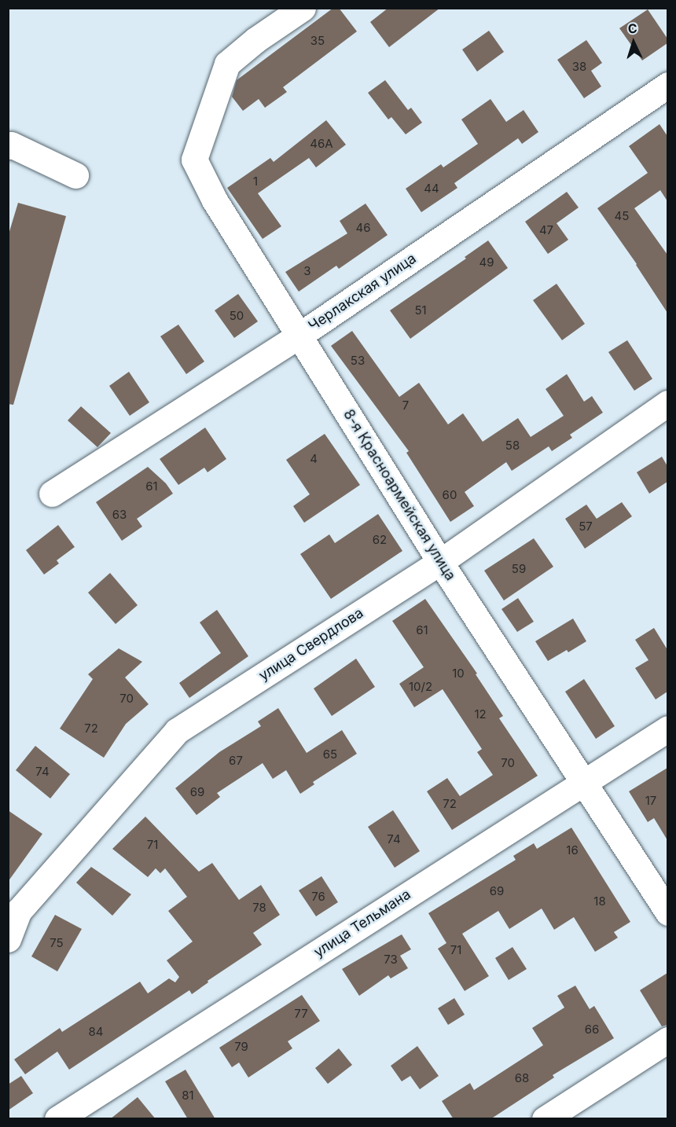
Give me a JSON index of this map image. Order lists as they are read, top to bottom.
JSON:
{
  "streets": {
    "street": [
      "Черлакская улица",
      "8-я Красноармейская улица",
      "улица Свердлова",
      "улица Тельмана"
    ]
  },
  "crossings": [
    ["Черлакская улица", "8-я Красноармейская улица"],
    ["8-я Красноармейская улица", "улица Свердлова"],
    ["8-я Красноармейская улица", "улица Тельмана"]
  ],
  "house_numbers": [
    "35",
    "38",
    "46А",
    "1",
    "44",
    "45",
    "46",
    "47",
    "49",
    "3",
    "51",
    "50",
    "53",
    "7",
    "58",
    "4",
    "61",
    "60",
    "63",
    "57",
    "62",
    "59",
    "61",
    "10",
    "10/2",
    "70",
    "12",
    "72",
    "65",
    "67",
    "70",
    "74",
    "69",
    "17",
    "72",
    "74",
    "71",
    "16",
    "69",
    "76",
    "18",
    "78",
    "75",
    "71",
    "73",
    "77",
    "66",
    "84",
    "79",
    "68",
    "81"
  ],
  "north": "top"
}
